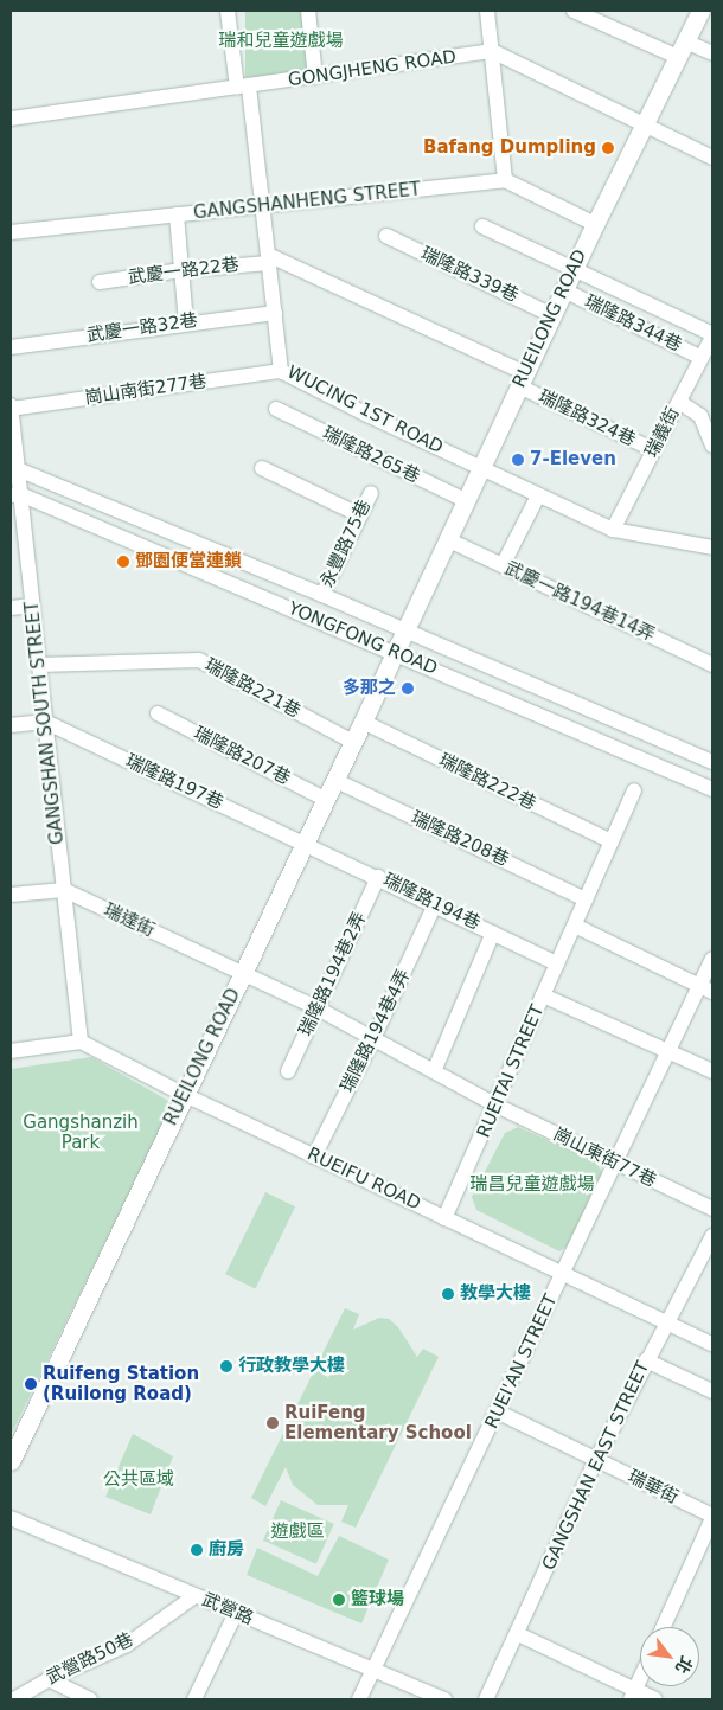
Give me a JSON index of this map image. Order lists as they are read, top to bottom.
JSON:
{
  "streets": {
    "street": [
      "GONGJHENG ROAD",
      "GANGSHANHENG STREET",
      "武慶一路22巷",
      "瑞隆路339巷",
      "RUEILONG ROAD",
      "瑞隆路344巷",
      "武慶一路32巷",
      "崗山南街277巷",
      "WUCING 1ST ROAD",
      "瑞隆路324巷",
      "瑞義街",
      "瑞隆路265巷",
      "永豐路75巷",
      "武慶一路194巷14弄",
      "YONGFONG ROAD",
      "瑞隆路221巷",
      "GANGSHAN SOUTH STREET",
      "瑞隆路207巷",
      "瑞隆路197巷",
      "瑞隆路222巷",
      "瑞隆路208巷",
      "瑞隆路194巷",
      "瑞達街",
      "瑞隆路194巷2弄",
      "瑞隆路194巷4弄",
      "RUEITAI STREET",
      "崗山東街77巷",
      "RUEIFU ROAD",
      "RUEI'AN STREET",
      "GANGSHAN EAST STREET",
      "瑞華街",
      "武營路",
      "武營路50巷"
    ]
  },
  "crossings": [
    ["GONGJHENG ROAD", "WUCING 1ST ROAD"],
    ["GANGSHANHENG STREET", "WUCING 1ST ROAD"],
    ["武慶一路22巷", "WUCING 1ST ROAD"],
    ["武慶一路22巷", "瑞隆路324巷"],
    ["瑞隆路339巷", "RUEILONG ROAD"],
    ["RUEILONG ROAD", "瑞隆路344巷"],
    ["RUEILONG ROAD", "WUCING 1ST ROAD"],
    ["RUEILONG ROAD", "瑞隆路324巷"],
    ["RUEILONG ROAD", "瑞隆路265巷"],
    ["RUEILONG ROAD", "武慶一路194巷14弄"],
    ["RUEILONG ROAD", "YONGFONG ROAD"],
    ["RUEILONG ROAD", "瑞隆路221巷"],
    ["RUEILONG ROAD", "瑞隆路207巷"],
    ["RUEILONG ROAD", "瑞隆路197巷"],
    ["RUEILONG ROAD", "瑞隆路222巷"],
    ["RUEILONG ROAD", "瑞隆路208巷"],
    ["RUEILONG ROAD", "瑞隆路194巷"],
    ["RUEILONG ROAD", "瑞達街"],
    ["RUEILONG ROAD", "RUEIFU ROAD"],
    ["瑞隆路344巷", "瑞義街"],
    ["武慶一路32巷", "WUCING 1ST ROAD"],
    ["崗山南街277巷", "WUCING 1ST ROAD"],
    ["崗山南街277巷", "GANGSHAN SOUTH STREET"],
    ["WUCING 1ST ROAD", "瑞隆路324巷"],
    ["WUCING 1ST ROAD", "瑞義街"],
    ["瑞隆路324巷", "瑞義街"],
    ["永豐路75巷", "YONGFONG ROAD"],
    ["YONGFONG ROAD", "GANGSHAN SOUTH STREET"],
    ["瑞隆路221巷", "GANGSHAN SOUTH STREET"],
    ["GANGSHAN SOUTH STREET", "瑞隆路197巷"],
    ["GANGSHAN SOUTH STREET", "瑞達街"],
    ["GANGSHAN SOUTH STREET", "RUEIFU ROAD"],
    ["瑞隆路197巷", "瑞隆路194巷"],
    ["瑞隆路194巷", "瑞隆路194巷2弄"],
    ["瑞隆路194巷", "瑞隆路194巷4弄"],
    ["瑞達街", "瑞隆路194巷2弄"],
    ["瑞達街", "瑞隆路194巷4弄"],
    ["瑞達街", "崗山東街77巷"],
    ["瑞隆路194巷4弄", "崗山東街77巷"],
    ["瑞隆路194巷4弄", "RUEIFU ROAD"],
    ["RUEITAI STREET", "崗山東街77巷"],
    ["RUEITAI STREET", "RUEIFU ROAD"],
    ["RUEITAI STREET", "RUEI'AN STREET"],
    ["崗山東街77巷", "RUEI'AN STREET"],
    ["RUEIFU ROAD", "RUEI'AN STREET"],
    ["RUEIFU ROAD", "GANGSHAN EAST STREET"],
    ["RUEI'AN STREET", "瑞華街"],
    ["RUEI'AN STREET", "武營路"],
    ["GANGSHAN EAST STREET", "瑞華街"],
    ["武營路", "武營路50巷"]
  ],
  "parks": [
    "瑞和兒童遊戲場",
    "Gangshanzih Park",
    "瑞昌兒童遊戲場",
    "公共區域",
    "遊戲區"
  ],
  "places": [
    "Bafang Dumpling",
    "7-Eleven",
    "鄧園便當連鎖",
    "多那之",
    "教學大樓",
    "行政教學大樓",
    "Ruifeng Station (Ruilong Road)",
    "RuiFeng Elementary School",
    "廚房",
    "籃球場"
  ],
  "north": "bottom right"
}
